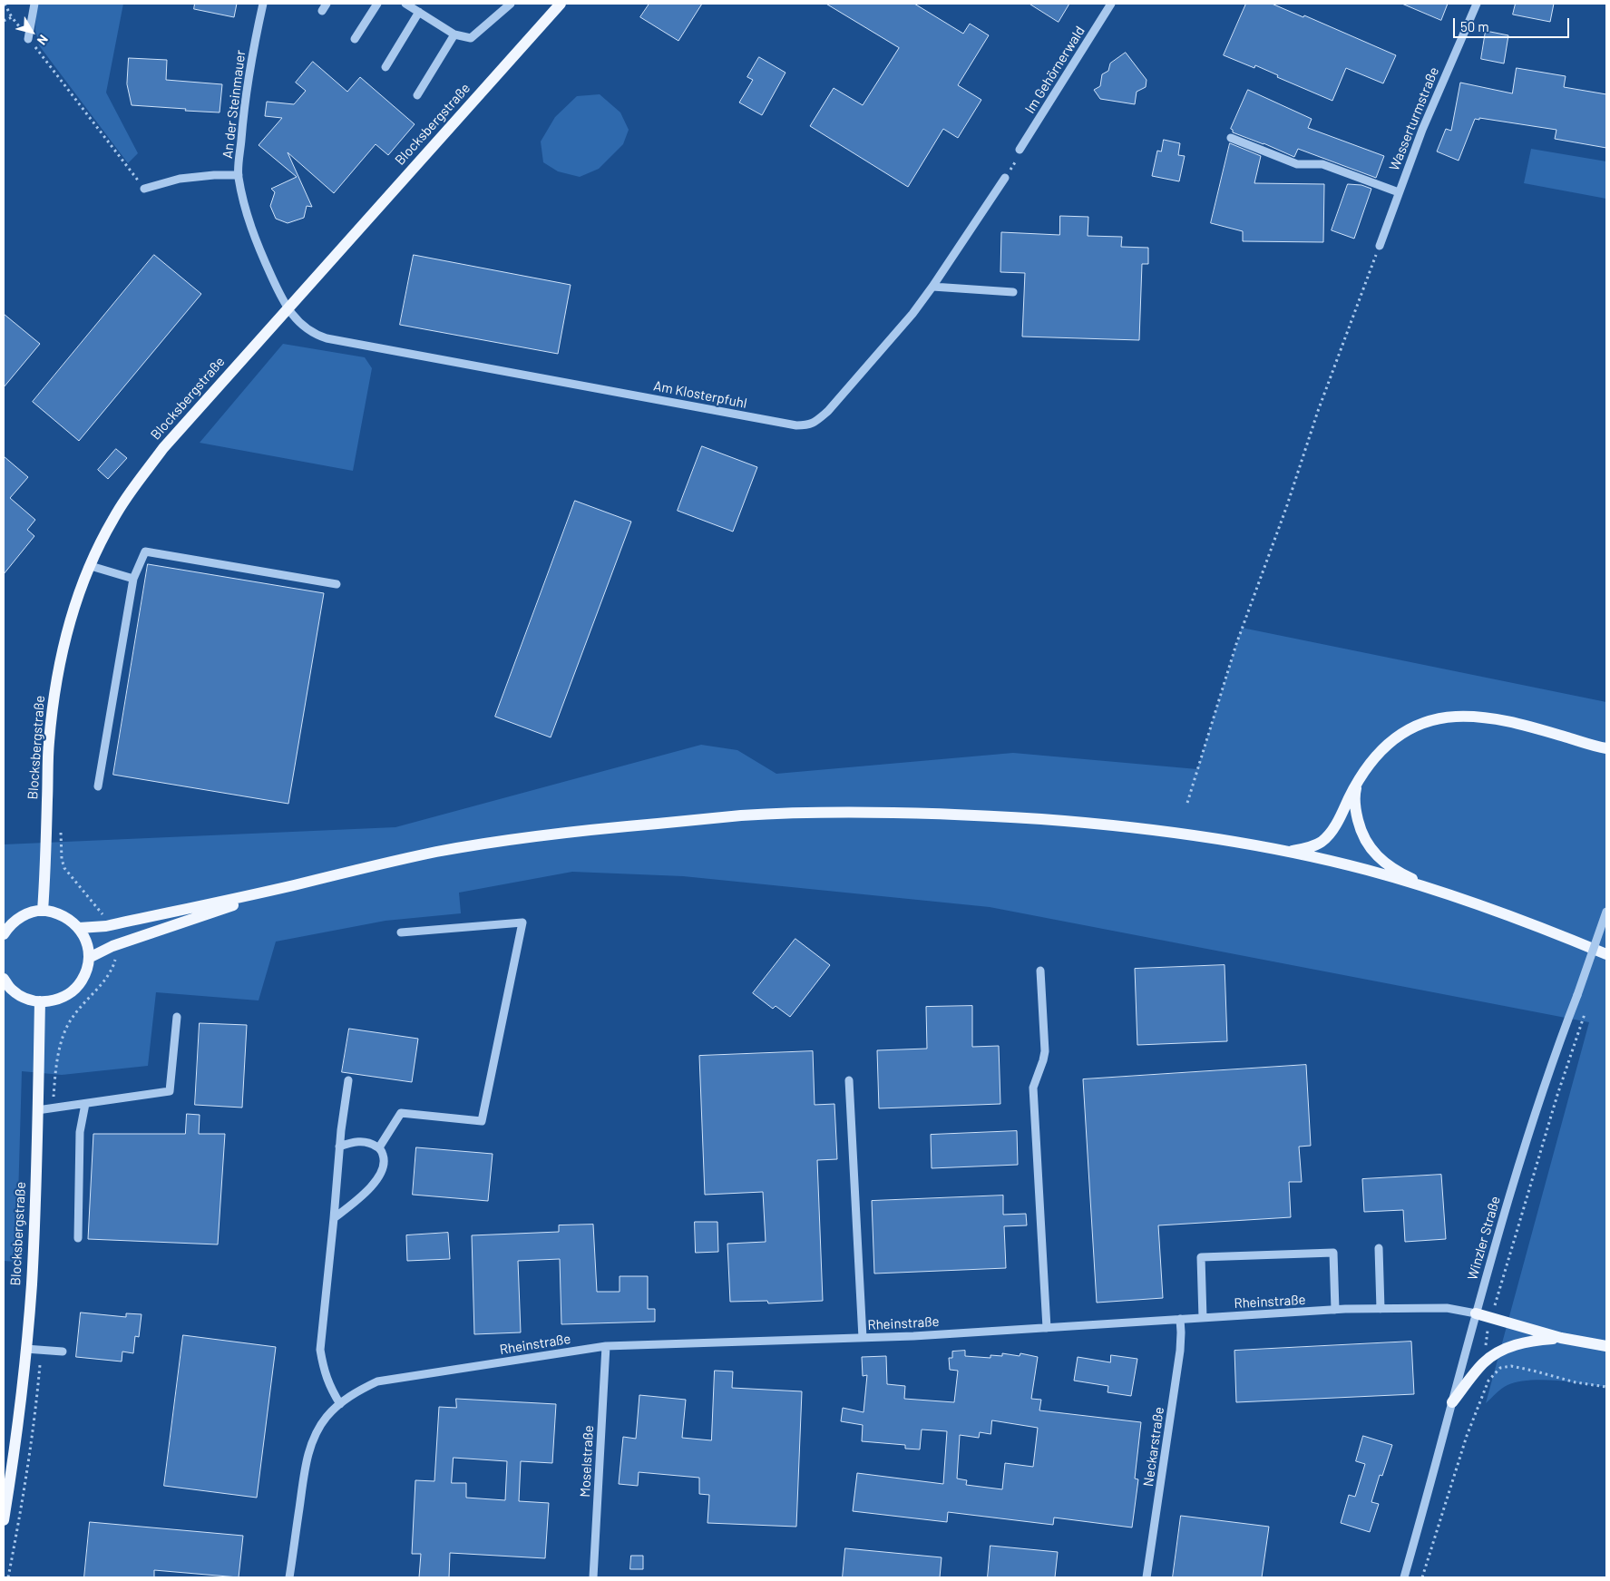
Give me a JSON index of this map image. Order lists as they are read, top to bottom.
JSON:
{
  "streets": {
    "main road": ["Blocksbergstraße"],
    "street": [
      "Im Gehörnerwald",
      "An der Steinmauer",
      "Wasserturmstraße",
      "Am Klosterpfuhl",
      "Winzler Straße",
      "Rheinstraße",
      "Neckarstraße",
      "Moselstraße"
    ]
  },
  "crossings": [
    ["An der Steinmauer", "Blocksbergstraße"],
    ["An der Steinmauer", "Am Klosterpfuhl"],
    ["Blocksbergstraße", "Am Klosterpfuhl"],
    ["Winzler Straße", "Rheinstraße"],
    ["Rheinstraße", "Neckarstraße"],
    ["Rheinstraße", "Moselstraße"]
  ],
  "scale_bar": "50 m",
  "north": "bottom right"
}
